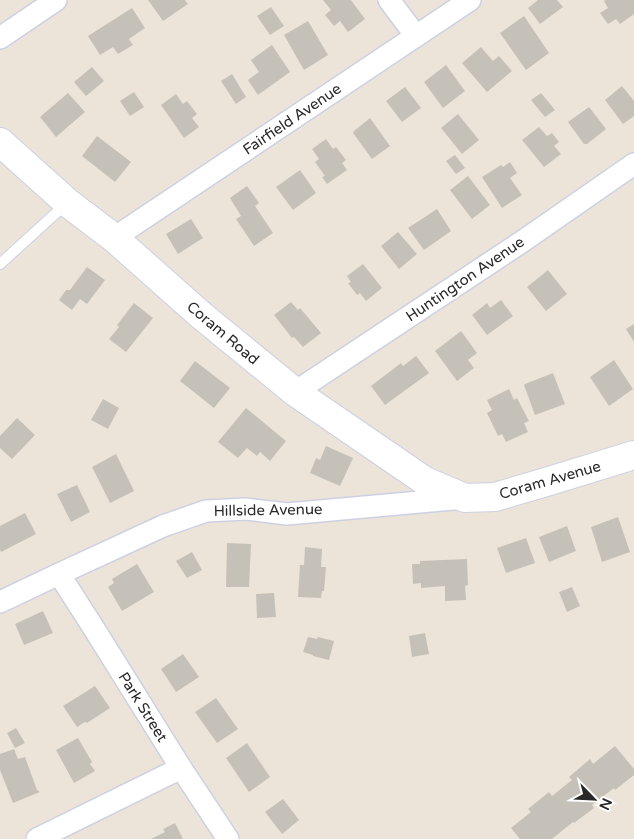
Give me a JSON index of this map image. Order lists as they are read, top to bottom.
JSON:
{
  "streets": {
    "street": [
      "Fairfield Avenue",
      "Huntington Avenue",
      "Coram Road",
      "Coram Avenue",
      "Hillside Avenue",
      "Park Street"
    ]
  },
  "crossings": [
    ["Fairfield Avenue", "Coram Road"],
    ["Huntington Avenue", "Coram Road"],
    ["Coram Road", "Coram Avenue"],
    ["Coram Road", "Hillside Avenue"],
    ["Coram Avenue", "Hillside Avenue"],
    ["Hillside Avenue", "Park Street"]
  ],
  "north": "bottom right"
}
